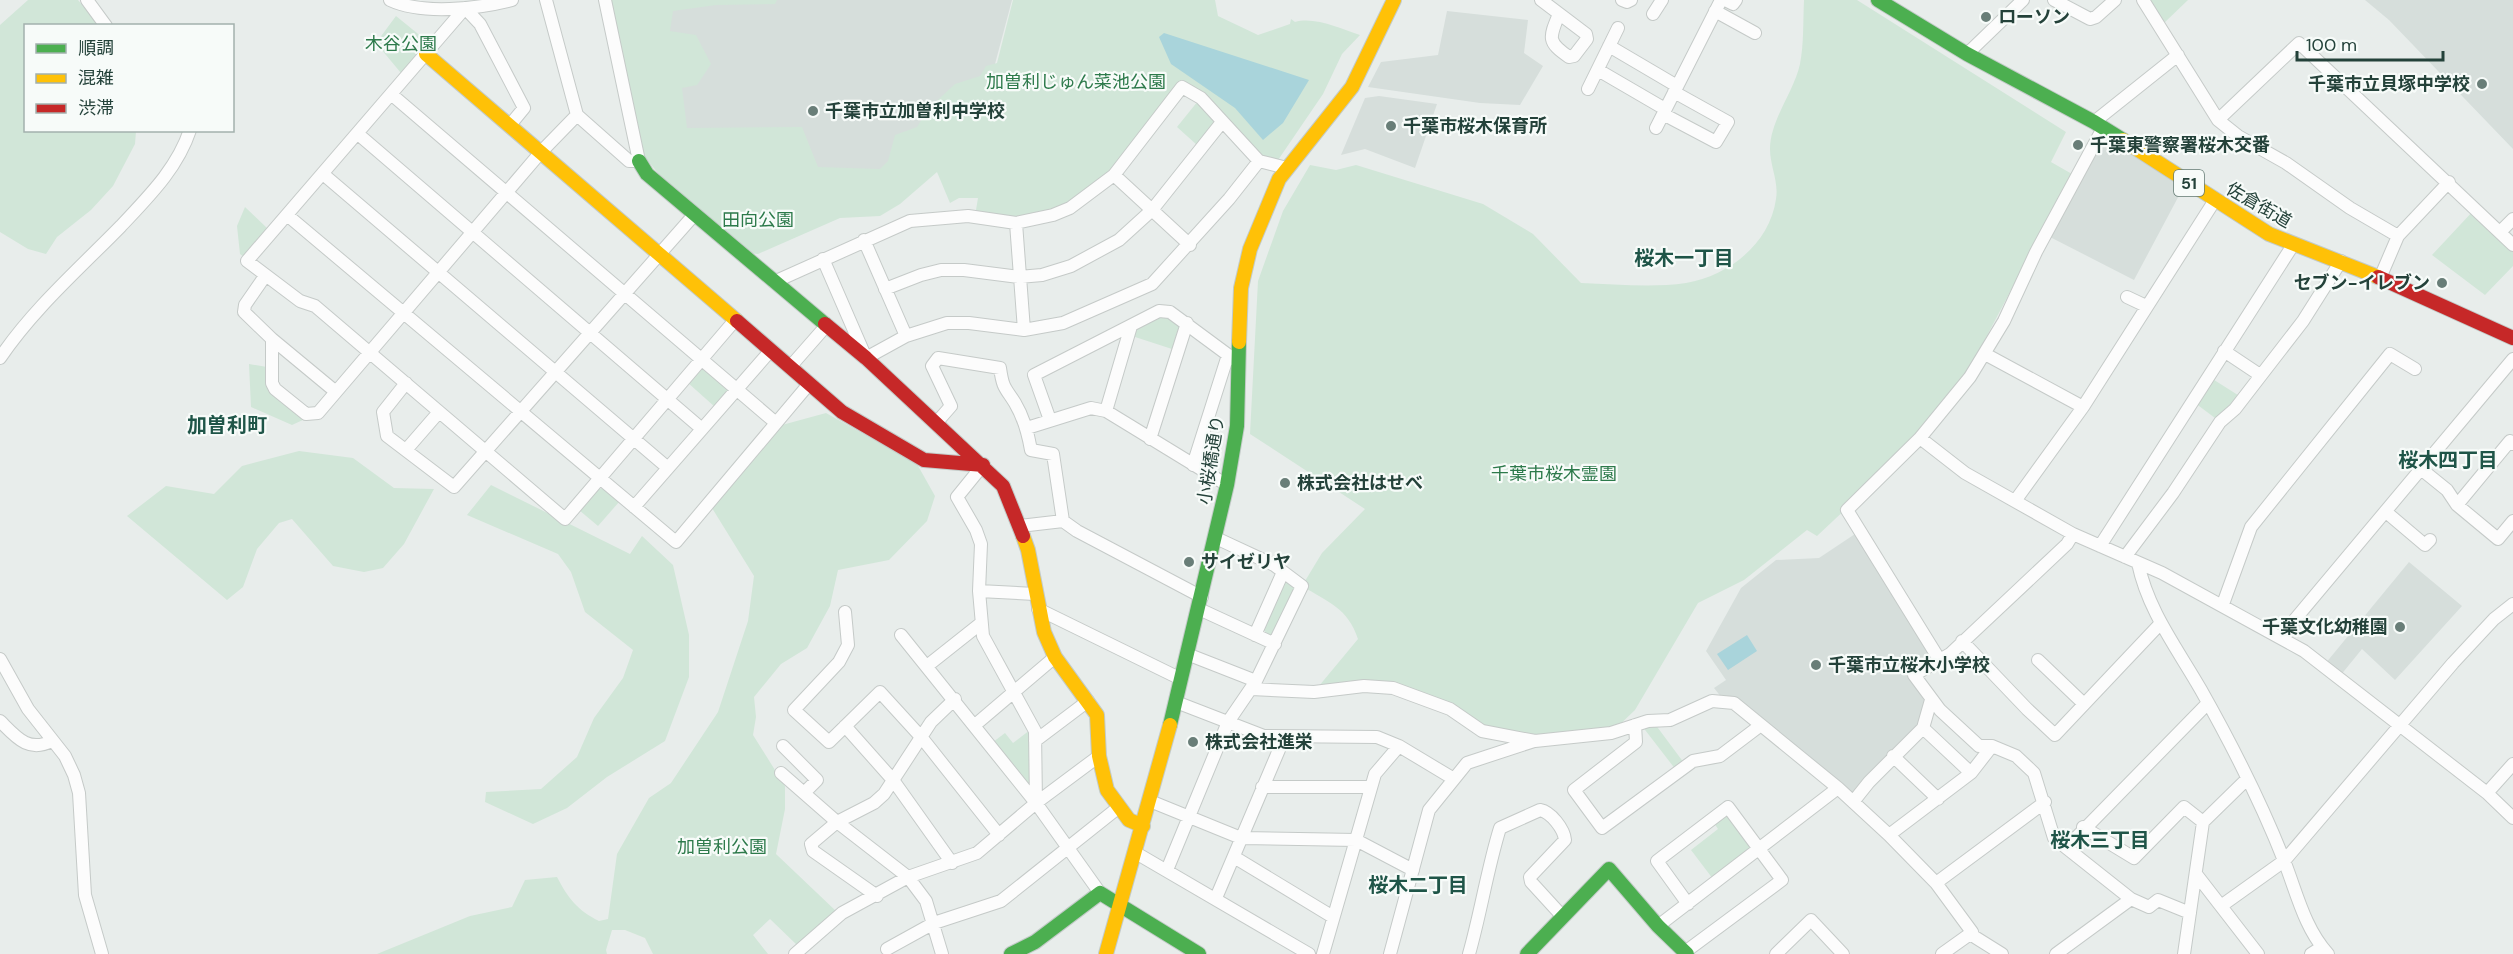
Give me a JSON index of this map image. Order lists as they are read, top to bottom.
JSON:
{
  "streets": {
    "main road": ["51", "佐倉街道", "小桜橋通り"]
  },
  "districts": [
    "桜木一丁目",
    "加曽利町",
    "桜木四丁目",
    "桜木三丁目",
    "桜木二丁目"
  ],
  "parks": [
    "木谷公園",
    "加曽利じゅん菜池公園",
    "田向公園",
    "千葉市桜木霊園",
    "加曽利公園"
  ],
  "places": [
    "ローソン",
    "千葉市立貝塚中学校",
    "千葉市立加曽利中学校",
    "千葉市桜木保育所",
    "千葉東警察署桜木交番",
    "セブン-イレブン",
    "株式会社はせべ",
    "サイゼリヤ",
    "千葉文化幼稚園",
    "千葉市立桜木小学校",
    "株式会社進栄"
  ],
  "legend": ["順調", "混雑", "渋滞"],
  "scale_bar": "100 m"
}
